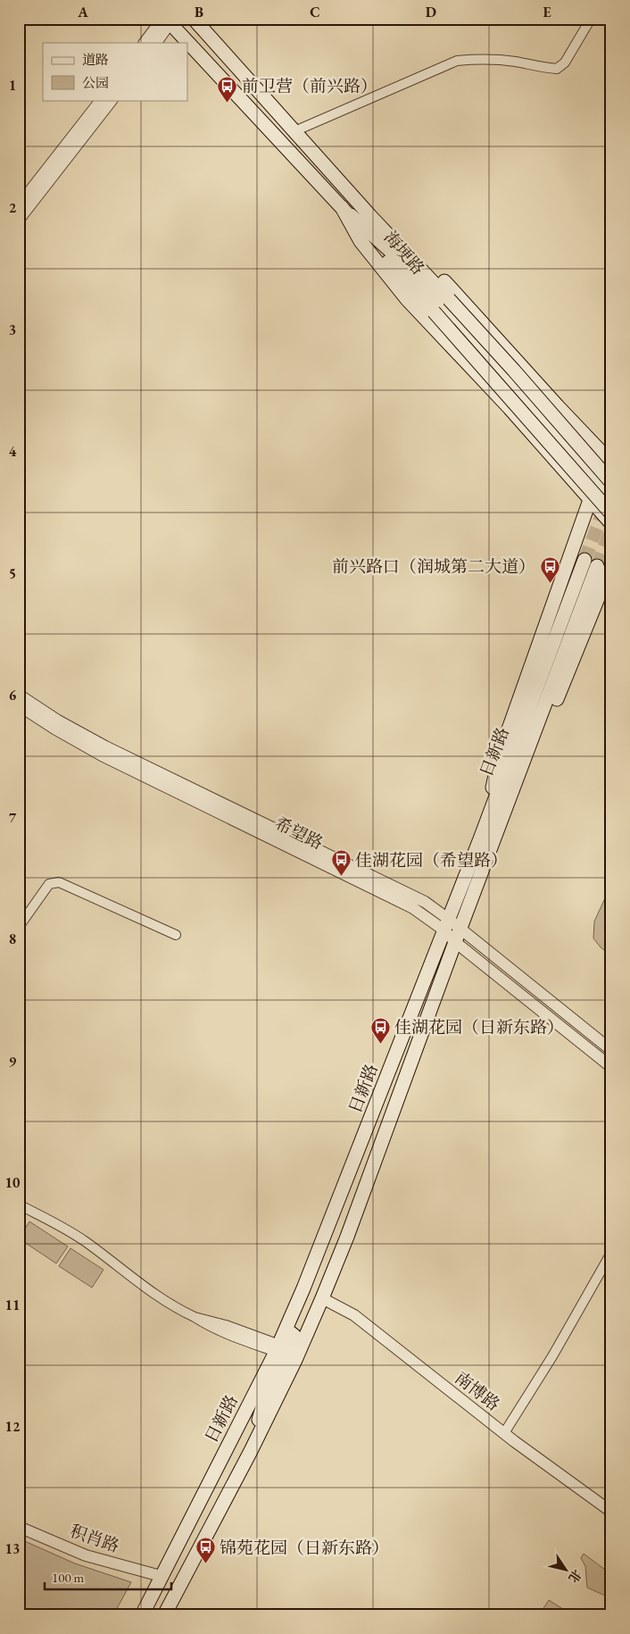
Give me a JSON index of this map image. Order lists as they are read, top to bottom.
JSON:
{
  "streets": {
    "main road": ["海埂路", "日新路"],
    "street": ["希望路", "南博路", "积肖路"]
  },
  "crossings": [
    ["日新路", "希望路"],
    ["日新路", "南博路"],
    ["日新路", "积肖路"]
  ],
  "places": {
    "bus stop": [
      "前卫营（前兴路）",
      "前兴路口（润城第二大道）",
      "佳湖花园（希望路）",
      "佳湖花园（日新东路）",
      "锦苑花园（日新东路）"
    ]
  },
  "legend": ["道路", "公园"],
  "scale_bar": "100 m",
  "north": "bottom right",
  "grid": {
    "columns": [
      "A",
      "B",
      "C",
      "D",
      "E"
    ],
    "rows": [
      "1",
      "2",
      "3",
      "4",
      "5",
      "6",
      "7",
      "8",
      "9",
      "10",
      "11",
      "12",
      "13"
    ]
  }
}
